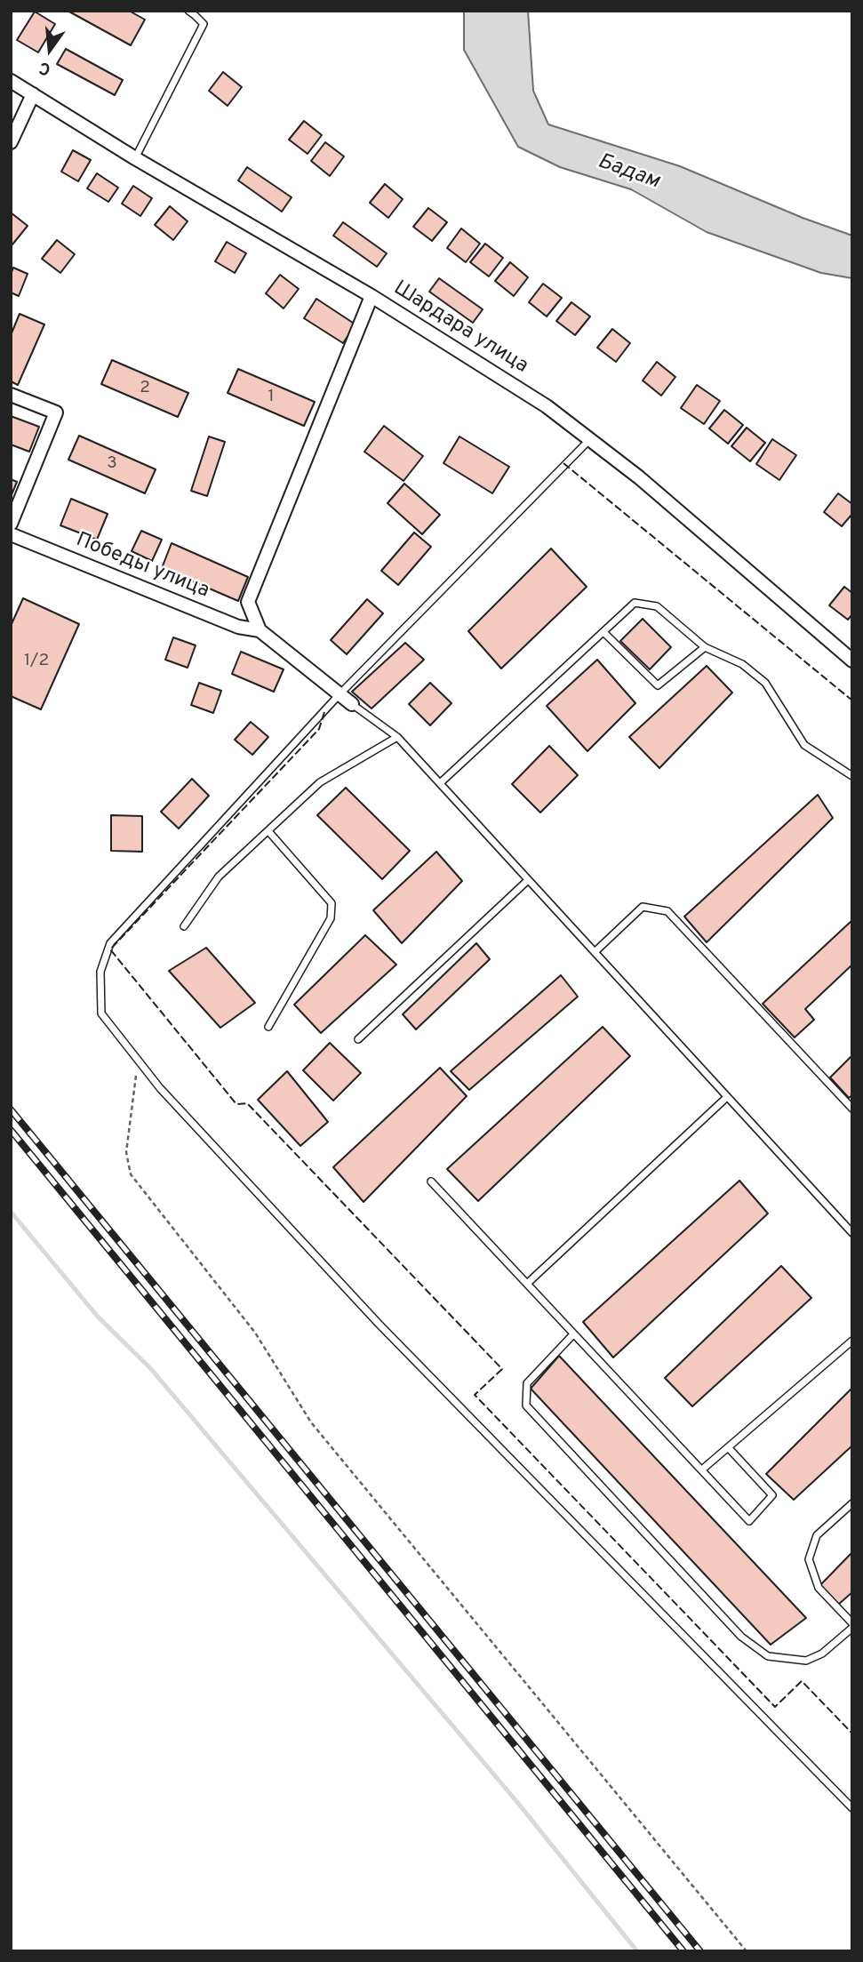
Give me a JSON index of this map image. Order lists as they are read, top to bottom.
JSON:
{
  "streets": {
    "street": ["Шардара улица", "Победы улица"]
  },
  "water": ["Бадам"],
  "house_numbers": [
    "2",
    "1",
    "3",
    "1/2"
  ],
  "north": "bottom"
}
